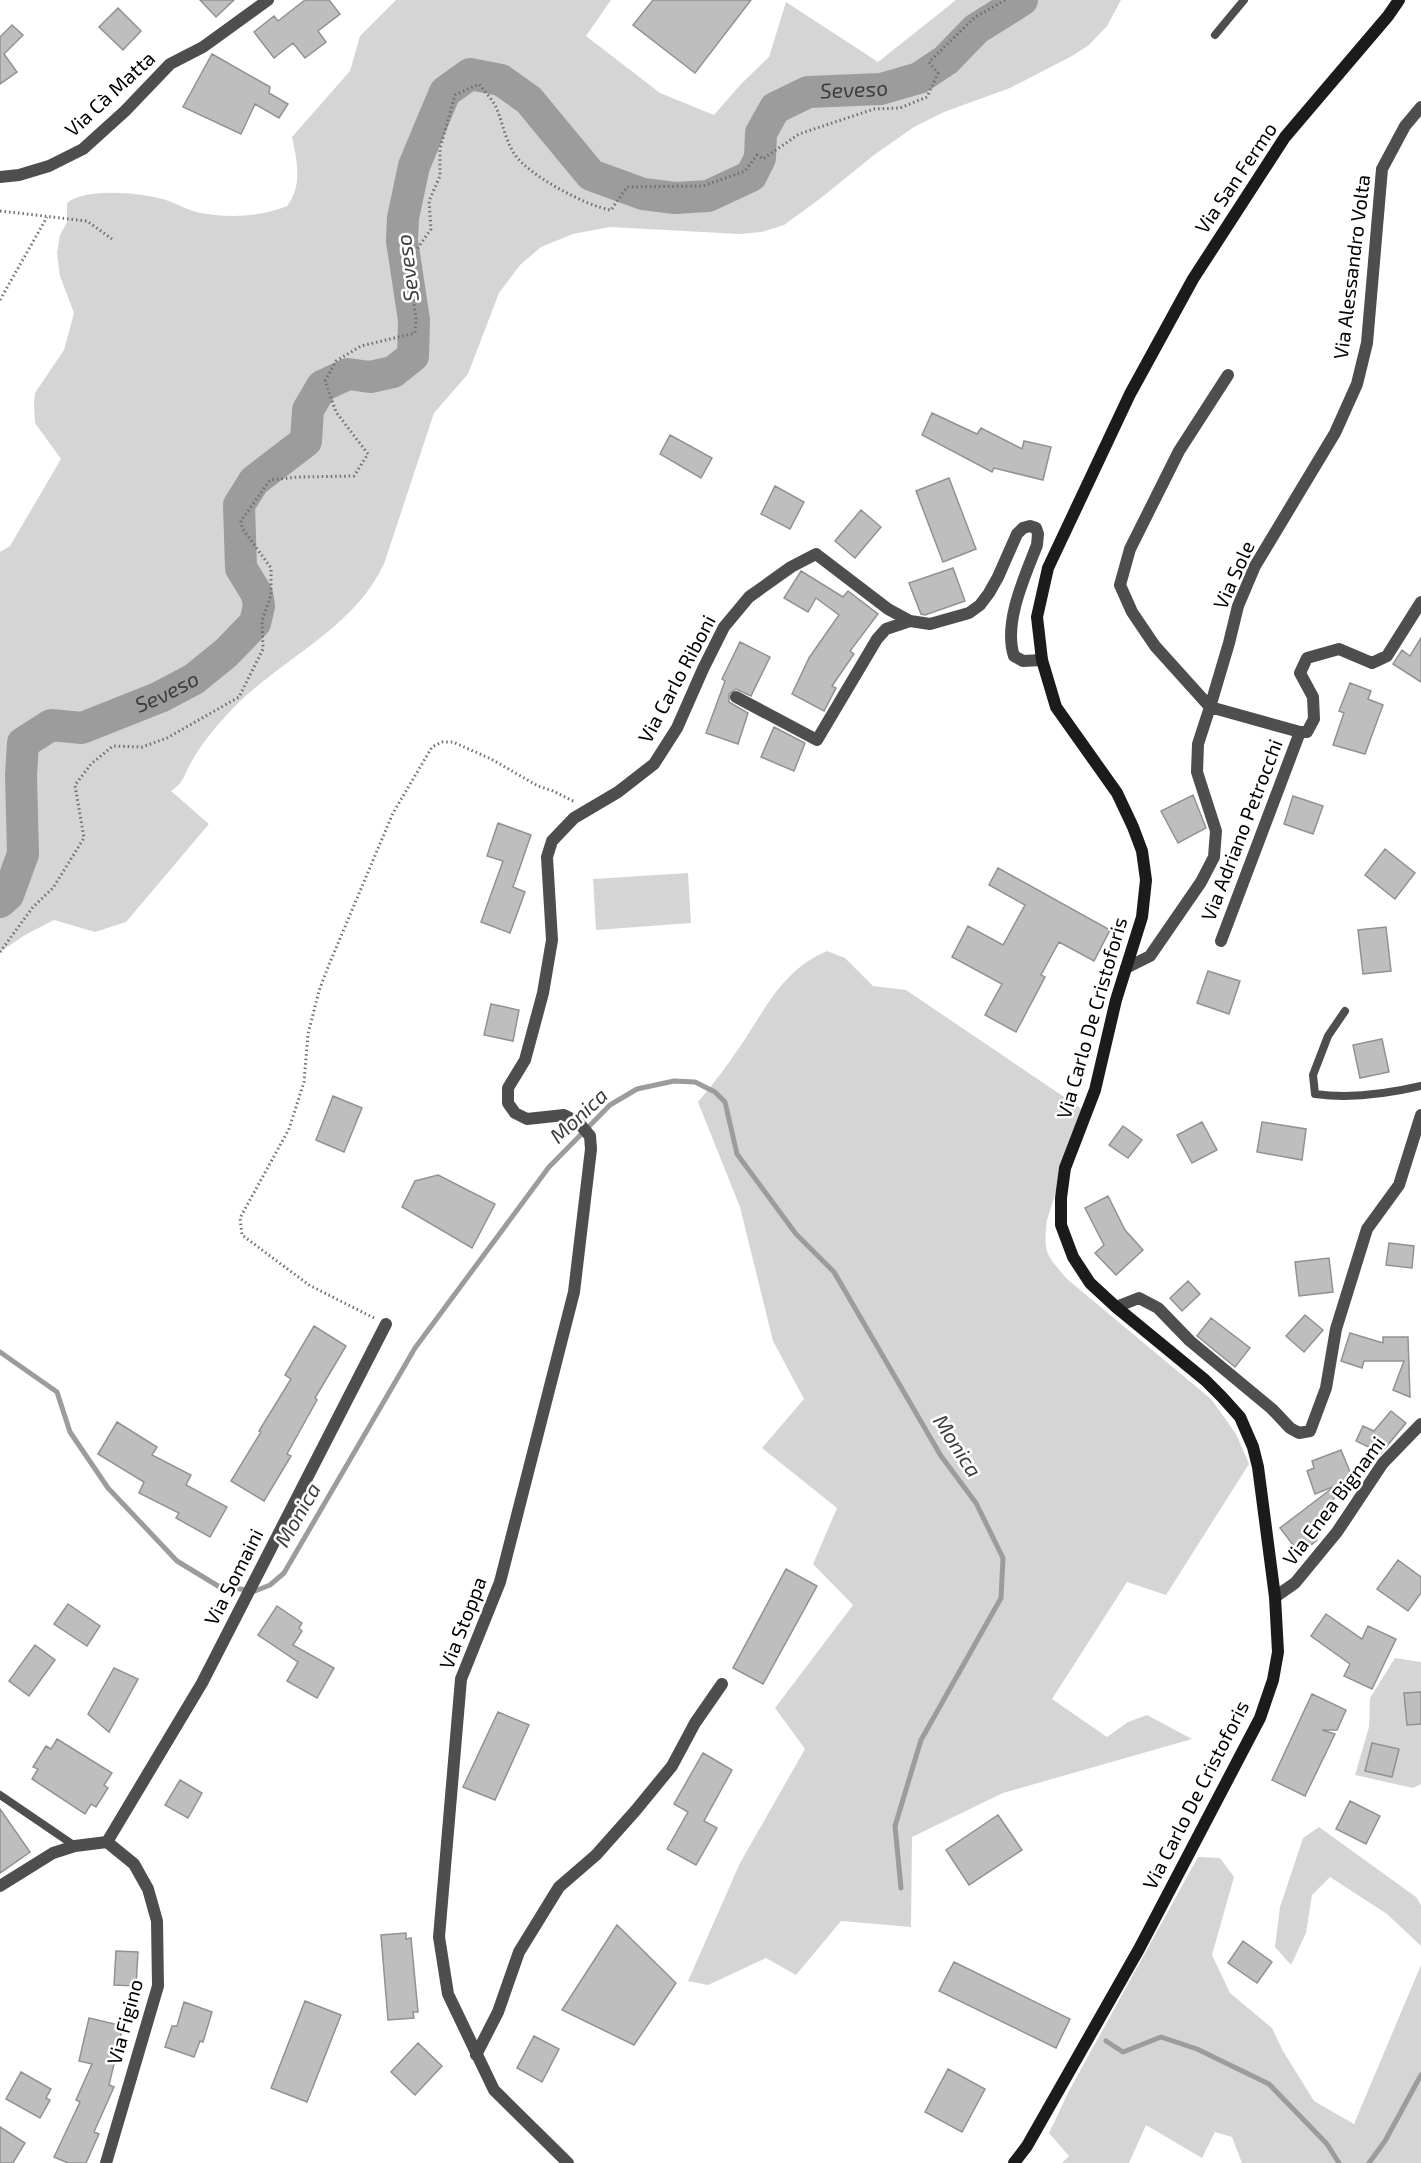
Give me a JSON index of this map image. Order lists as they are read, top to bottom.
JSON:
{
  "streets": {
    "main road": ["Via San Fermo", "Via Carlo De Cristoforis"],
    "street": [
      "Via Cà Matta",
      "Via Alessandro Volta",
      "Via Sole",
      "Via Carlo Riboni",
      "Via Adriano Petrocchi",
      "Via Enea Bignami",
      "Via Somaini",
      "Via Stoppa",
      "Via Figino"
    ]
  },
  "crossings": [
    ["Via San Fermo", "Via Carlo De Cristoforis"],
    ["Via Alessandro Volta", "Via Sole"],
    ["Via Sole", "Via Carlo De Cristoforis"],
    ["Via Carlo Riboni", "Via Stoppa"],
    ["Via Carlo De Cristoforis", "Via Enea Bignami"],
    ["Via Somaini", "Via Figino"]
  ],
  "water": ["Seveso", "Monica"]
}
